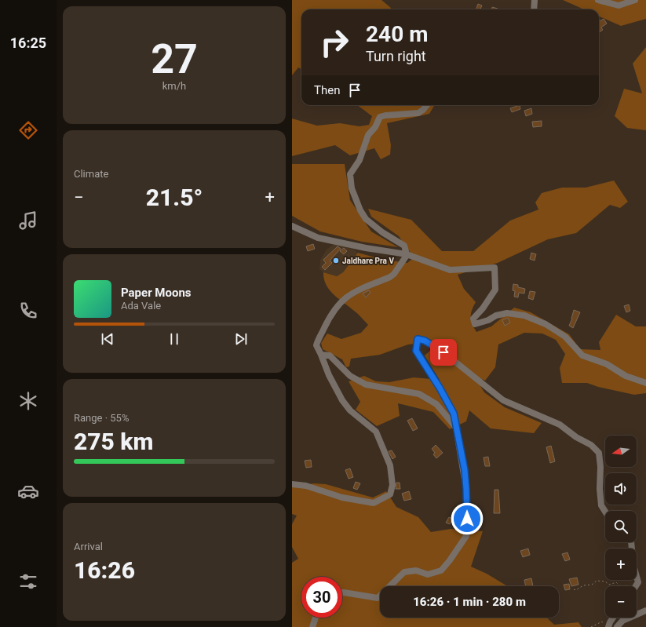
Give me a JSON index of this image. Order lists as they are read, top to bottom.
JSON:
{
  "places": ["Jaldhare Pra V"],
  "north": "left",
  "page": {
    "tabs": "16:25",
    "tile": [
      ["27", "km/h"],
      "Climate",
      ["Range · 55%", "275 km"],
      ["Arrival", "16:26"]
    ],
    "turn": ["240 m", "Turn right"],
    "then": "Then",
    "heat": ["−", "21.5°", "+"],
    "song": ["Paper Moons", "Ada Vale"],
    "map_buttons": ["+", "−"],
    "limit": "30",
    "trip": "16:26 · 1 min · 280 m"
  }
}
